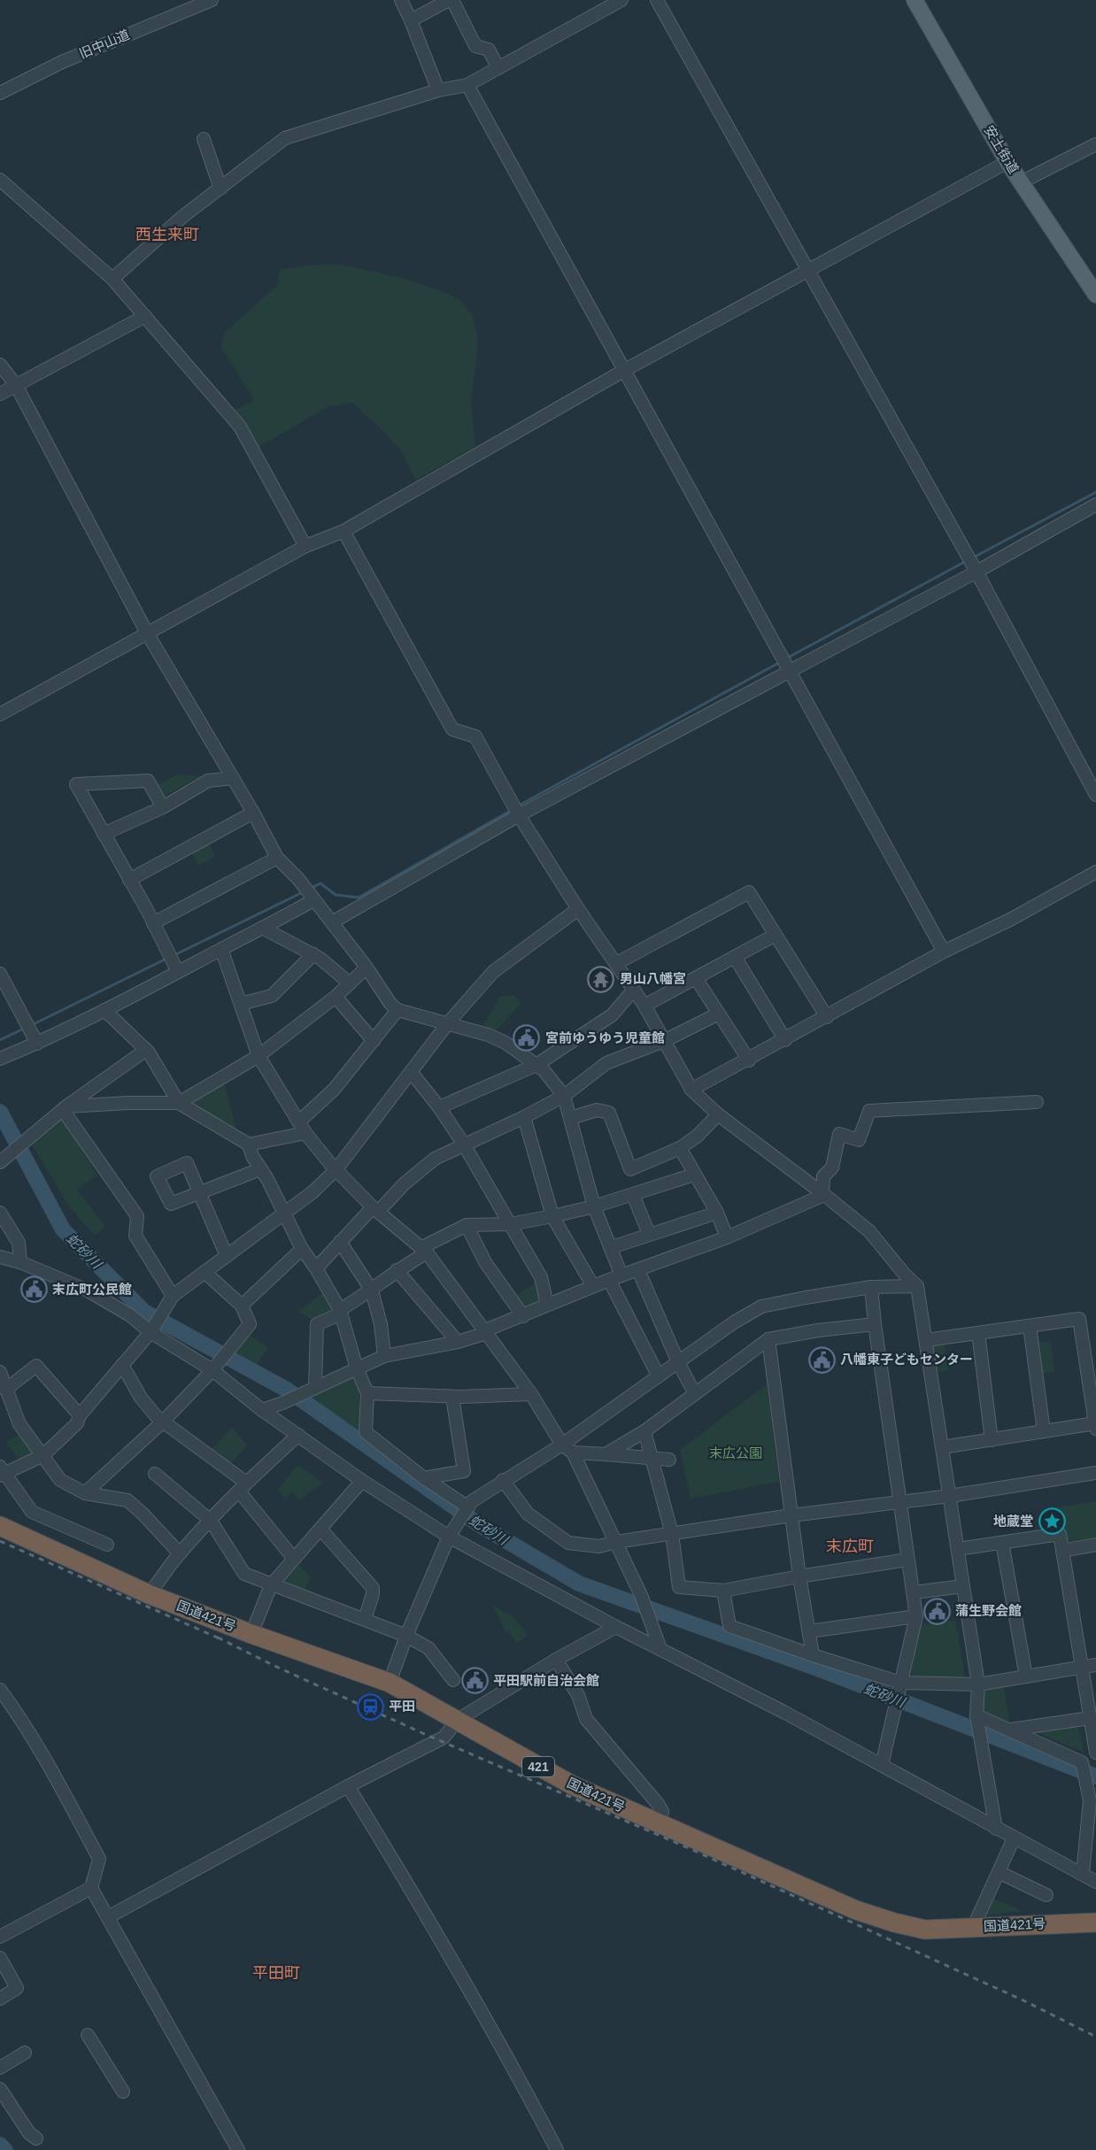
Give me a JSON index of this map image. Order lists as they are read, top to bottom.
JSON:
{
  "streets": {
    "highway": ["国道421号", "421"],
    "main road": ["安土街道"],
    "street": ["旧中山道"]
  },
  "districts": ["西生来町", "末広町", "平田町"],
  "water": ["蛇砂川"],
  "parks": ["末広公園"],
  "places": {
    "temple": ["男山八幡宮"],
    "public building": [
      "宮前ゆうゆう児童館",
      "末広町公民館",
      "八幡東子どもセンター",
      "蒲生野会館",
      "平田駅前自治会館"
    ],
    "place": ["地蔵堂"],
    "station": ["平田"]
  }
}
